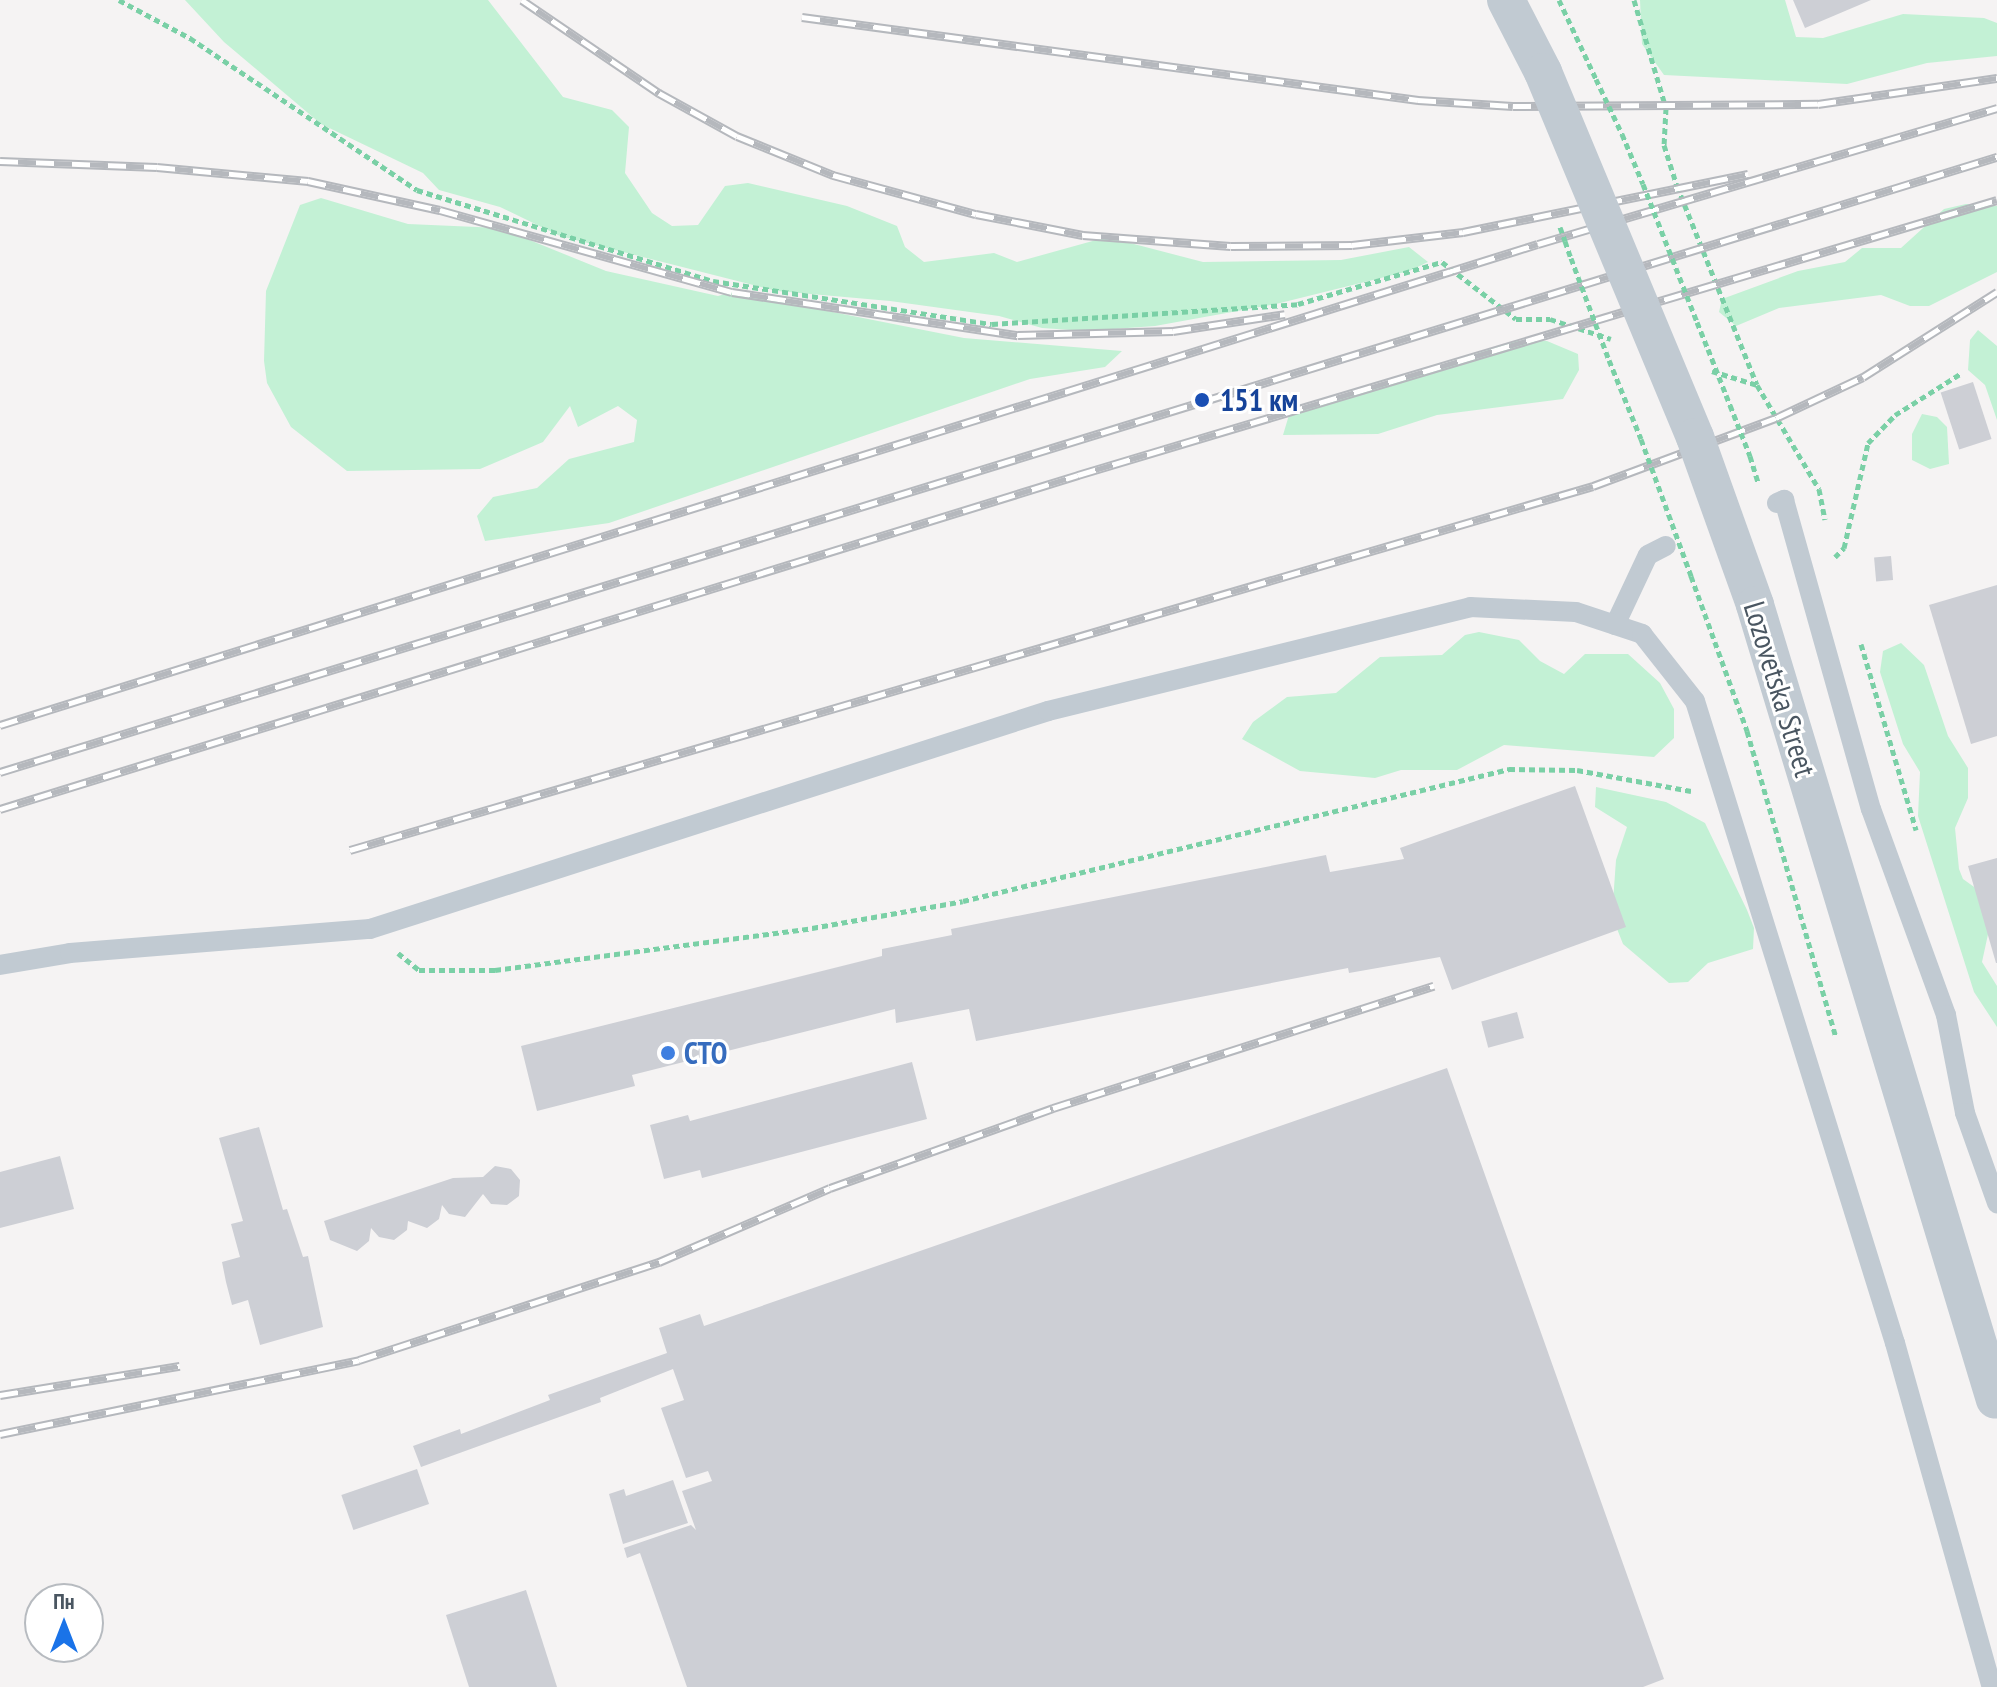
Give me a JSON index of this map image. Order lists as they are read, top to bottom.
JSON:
{
  "streets": {
    "street": ["Lozovetska Street"]
  },
  "places": ["151 км", "СТО"],
  "north": "top"
}
